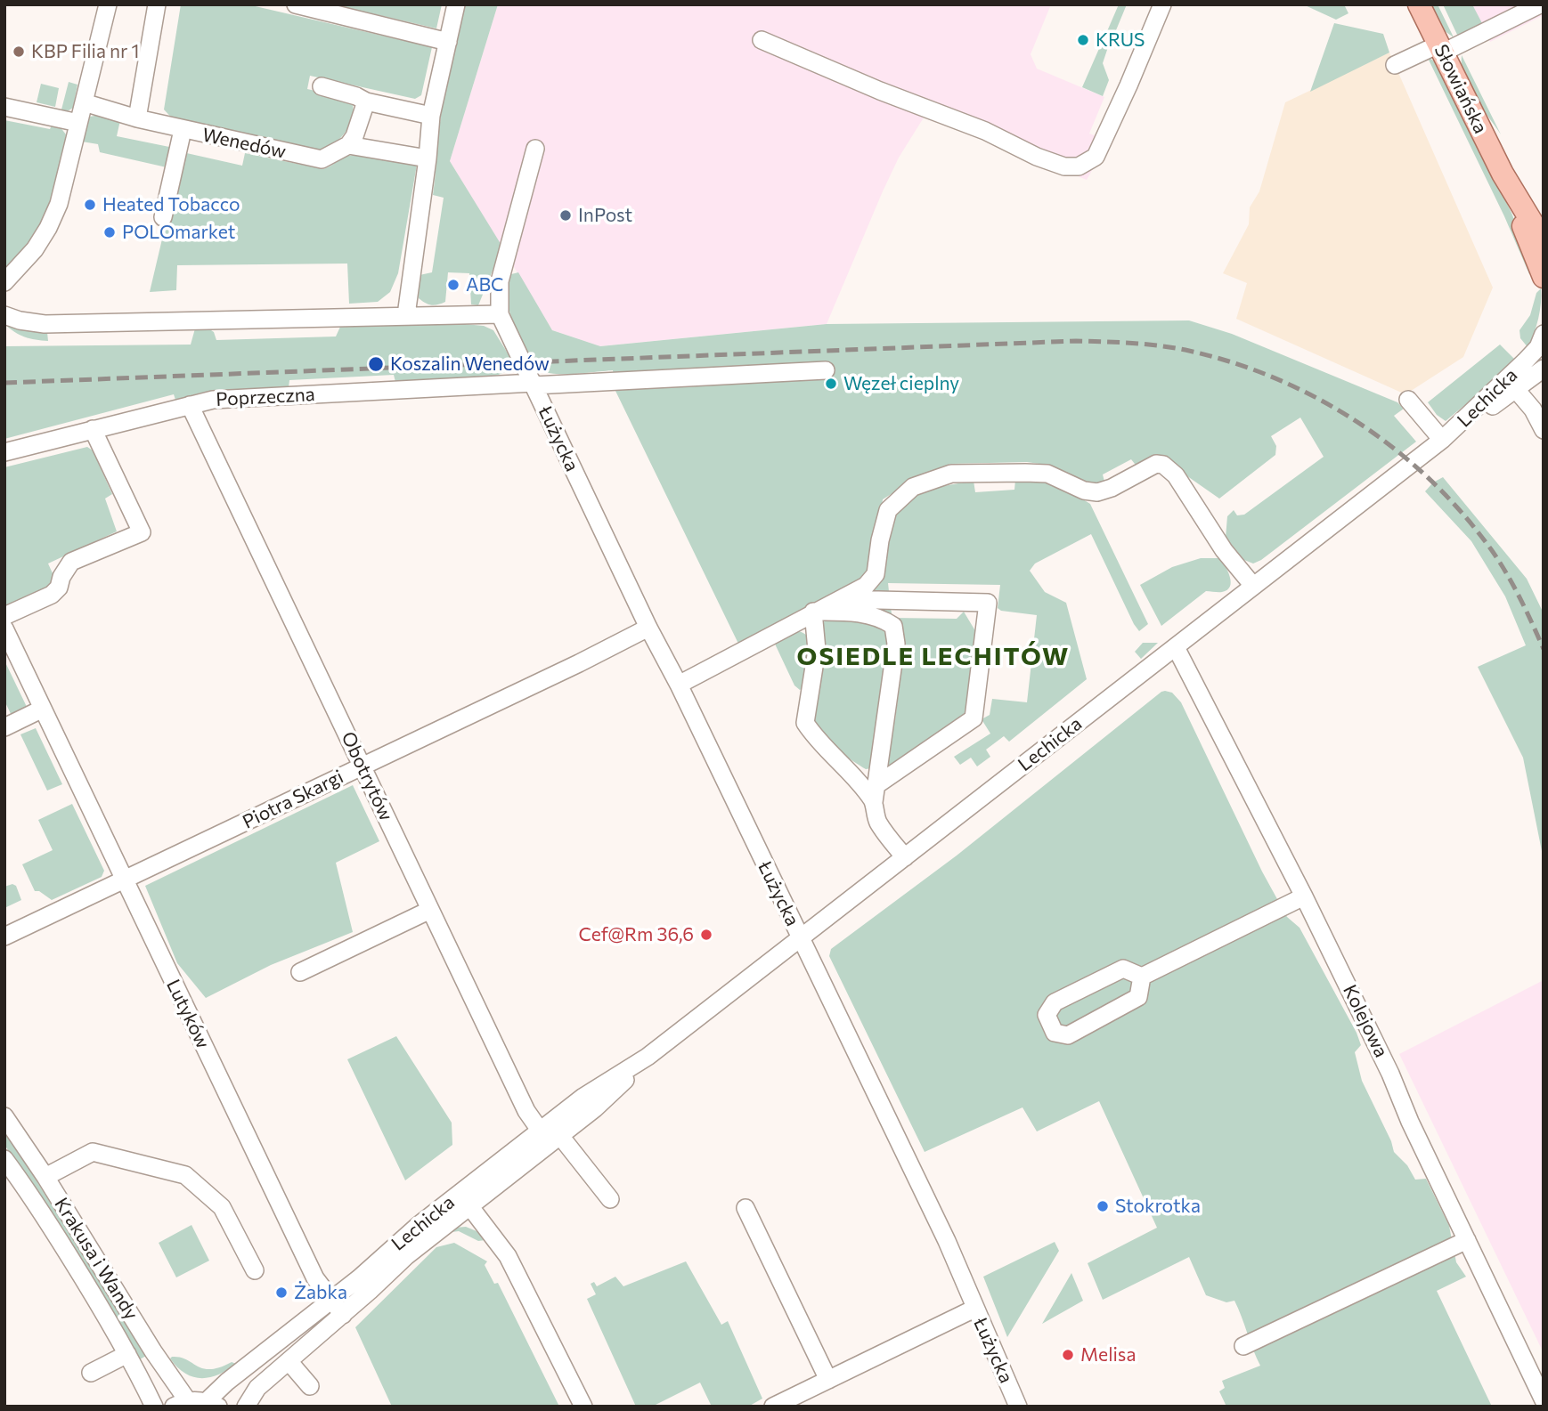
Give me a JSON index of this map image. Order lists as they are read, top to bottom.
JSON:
{
  "streets": {
    "main road": ["Słowiańska"],
    "street": [
      "Wenedów",
      "Poprzeczna",
      "Lechicka",
      "Łużycka",
      "Obotrytów",
      "Piotra Skargi",
      "Lutyków",
      "Kolejowa",
      "Krakusa i Wandy"
    ]
  },
  "crossings": [
    ["Poprzeczna", "Łużycka"],
    ["Poprzeczna", "Obotrytów"],
    ["Lechicka", "Łużycka"],
    ["Lechicka", "Obotrytów"],
    ["Lechicka", "Lutyków"],
    ["Lechicka", "Kolejowa"],
    ["Łużycka", "Piotra Skargi"],
    ["Obotrytów", "Piotra Skargi"],
    ["Piotra Skargi", "Lutyków"]
  ],
  "districts": ["OSIEDLE LECHITÓW"],
  "places": [
    "KRUS",
    "KBP Filia nr 1",
    "Heated Tobacco",
    "InPost",
    "POLOmarket",
    "ABC",
    "Koszalin Wenedów",
    "Węzeł cieplny",
    "Cef@Rm 36,6",
    "Stokrotka",
    "Żabka",
    "Melisa"
  ]
}
